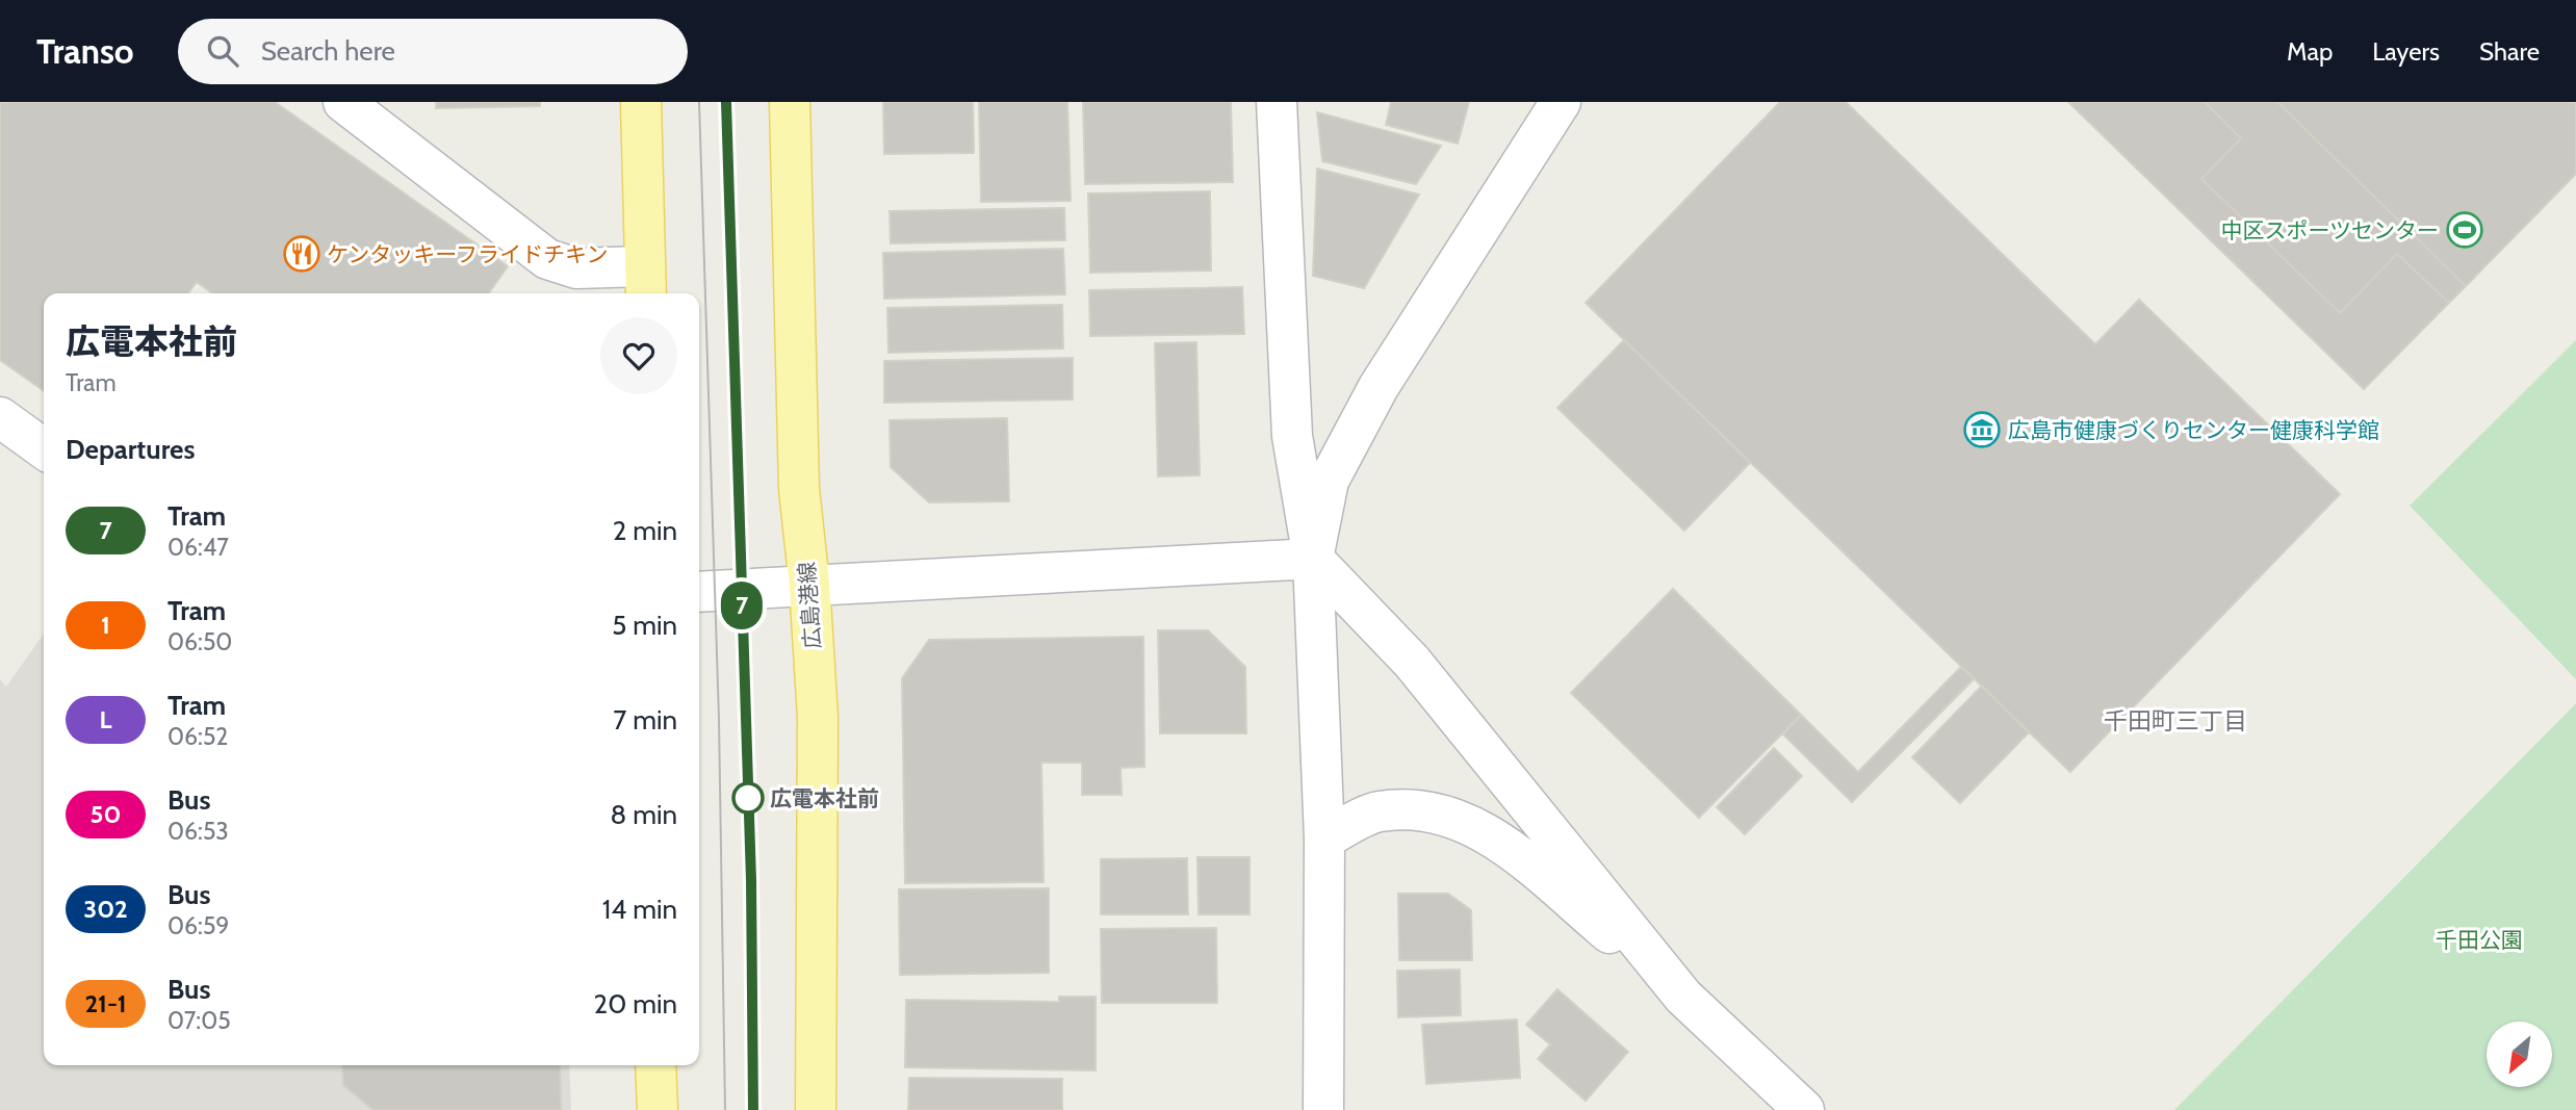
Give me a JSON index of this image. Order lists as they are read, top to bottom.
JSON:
{
  "streets": {
    "main road": ["広島港線"]
  },
  "districts": ["千田町三丁目"],
  "parks": ["千田公園"],
  "places": {
    "sports": ["中区スポーツセンター"],
    "restaurant": ["ケンタッキーフライドチキン"],
    "museum": ["広島市健康づくりセンター健康科学館"],
    "other": ["広電本社前"]
  },
  "lines": ["tram line 7"],
  "north": "bottom left",
  "page": {
    "header": "Transo",
    "search": "Search here",
    "nav": ["Map", "Layers", "Share"],
    "on_map": "7",
    "heading": [
      ["広電本社前", "Tram"],
      "Departures"
    ],
    "list": [
      {
        "mark": "7",
        "name": "Tram",
        "note": "06:47",
        "value": "2 min"
      },
      {
        "mark": "1",
        "name": "Tram",
        "note": "06:50",
        "value": "5 min"
      },
      {
        "mark": "L",
        "name": "Tram",
        "note": "06:52",
        "value": "7 min"
      },
      {
        "mark": "50",
        "name": "Bus",
        "note": "06:53",
        "value": "8 min"
      },
      {
        "mark": "302",
        "name": "Bus",
        "note": "06:59",
        "value": "14 min"
      },
      {
        "mark": "21-1",
        "name": "Bus",
        "note": "07:05",
        "value": "20 min"
      }
    ]
  }
}
